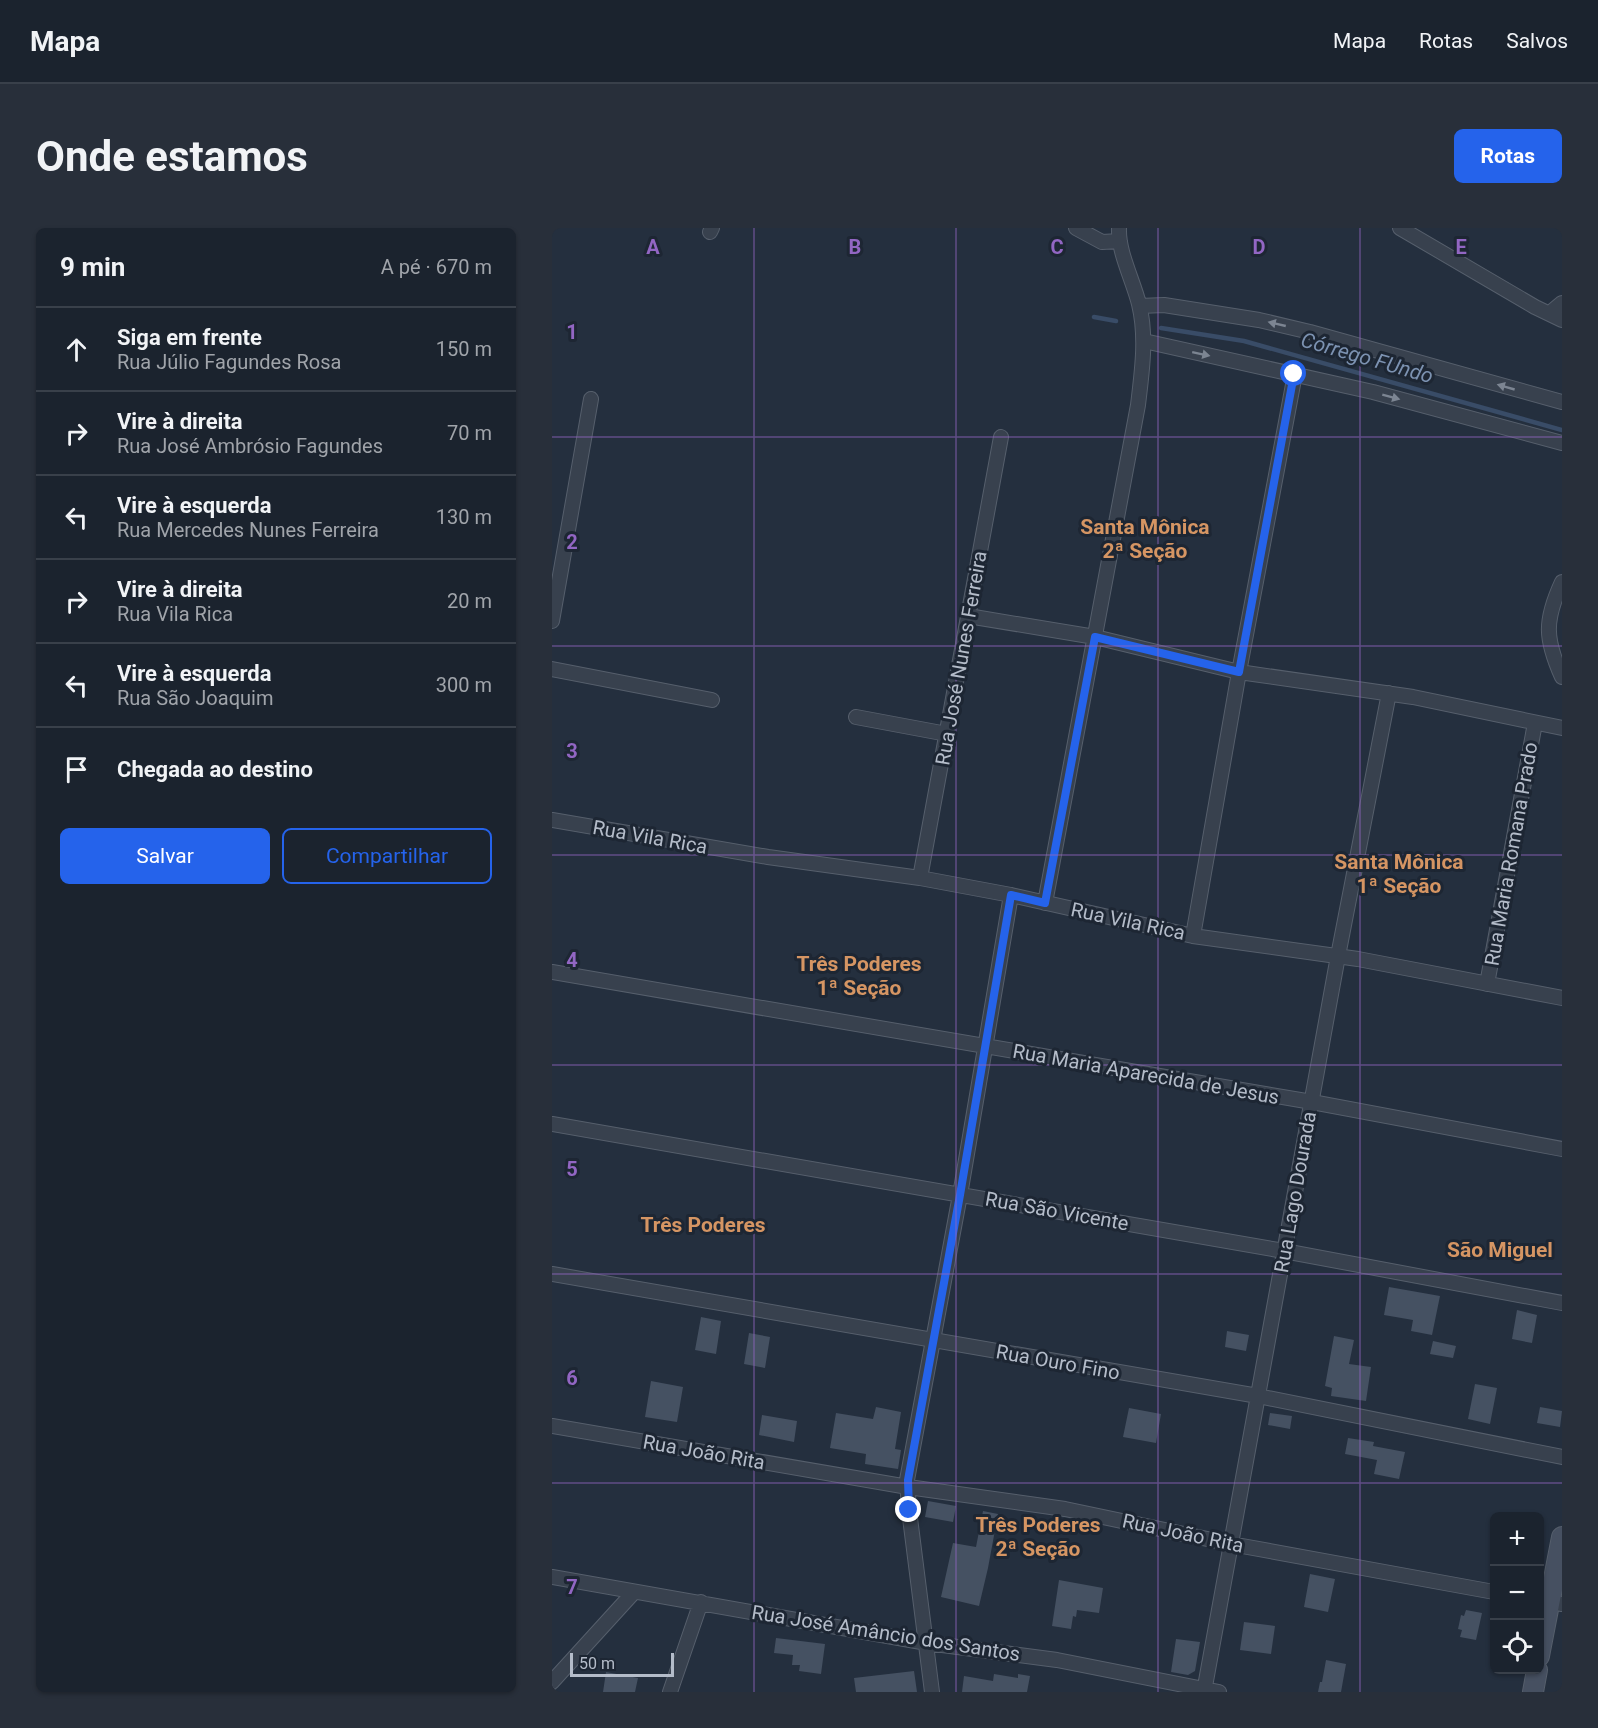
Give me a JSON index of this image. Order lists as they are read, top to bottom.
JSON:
{
  "streets": {
    "street": [
      "Rua José Nunes Ferreira",
      "Rua Vila Rica",
      "Rua Maria Romana Prado",
      "Rua Maria Aparecida de Jesus",
      "Rua Lago Dourada",
      "Rua São Vicente",
      "Rua Ouro Fino",
      "Rua João Rita",
      "Rua José Amâncio dos Santos"
    ]
  },
  "crossings": [
    ["Rua José Nunes Ferreira", "Rua Vila Rica"],
    ["Rua Vila Rica", "Rua Maria Romana Prado"],
    ["Rua Vila Rica", "Rua Lago Dourada"],
    ["Rua Maria Aparecida de Jesus", "Rua Lago Dourada"],
    ["Rua Lago Dourada", "Rua São Vicente"],
    ["Rua Lago Dourada", "Rua Ouro Fino"],
    ["Rua Lago Dourada", "Rua João Rita"],
    ["Rua Lago Dourada", "Rua José Amâncio dos Santos"]
  ],
  "districts": [
    "Santa Mônica 2ª Seção",
    "Santa Mônica 1ª Seção",
    "Três Poderes 1ª Seção",
    "Três Poderes",
    "São Miguel",
    "Três Poderes 2ª Seção"
  ],
  "water": ["Córrego FUndo"],
  "scale_bar": "50 m",
  "page": {
    "header": "Mapa",
    "nav": ["Mapa", "Rotas", "Salvos"],
    "buttons": [
      "Rotas",
      ["Salvar", "Compartilhar"]
    ],
    "title": "Onde estamos",
    "heading": ["9 min", "A pé · 670 m"],
    "list": [
      ["Siga em frente", "Rua Júlio Fagundes Rosa", "150 m"],
      ["Vire à direita", "Rua José Ambrósio Fagundes", "70 m"],
      ["Vire à esquerda", "Rua Mercedes Nunes Ferreira", "130 m"],
      ["Vire à direita", "Rua Vila Rica", "20 m"],
      ["Vire à esquerda", "Rua São Joaquim", "300 m"],
      "Chegada ao destino"
    ],
    "map_buttons": ["+", "−"],
    "scale": "50 m"
  },
  "grid": {
    "columns": [
      "A",
      "B",
      "C",
      "D",
      "E"
    ],
    "rows": [
      "1",
      "2",
      "3",
      "4",
      "5",
      "6",
      "7"
    ]
  }
}
